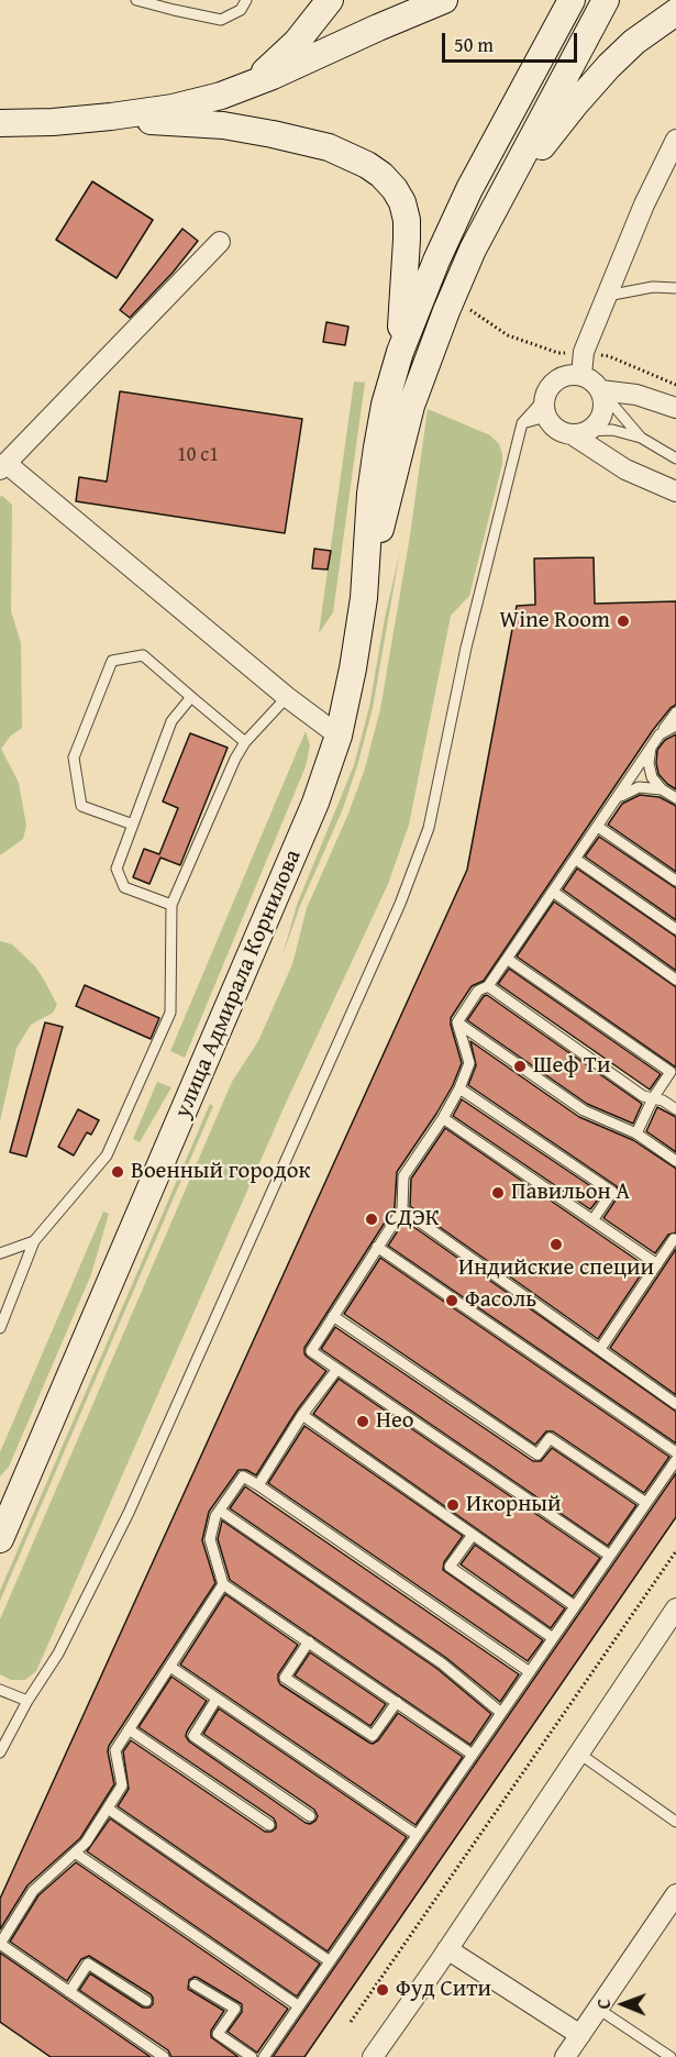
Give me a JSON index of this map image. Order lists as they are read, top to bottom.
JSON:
{
  "streets": {
    "main road": ["улица Адмирала Корнилова"]
  },
  "places": [
    "Wine Room",
    "Шеф Ти",
    "Военный городок",
    "Павильон А",
    "СДЭК",
    "Индийские специи",
    "Фасоль",
    "Нео",
    "Икорный",
    "Фуд Сити"
  ],
  "house_numbers": ["10 с1"],
  "scale_bar": "50 m",
  "north": "left"
}
